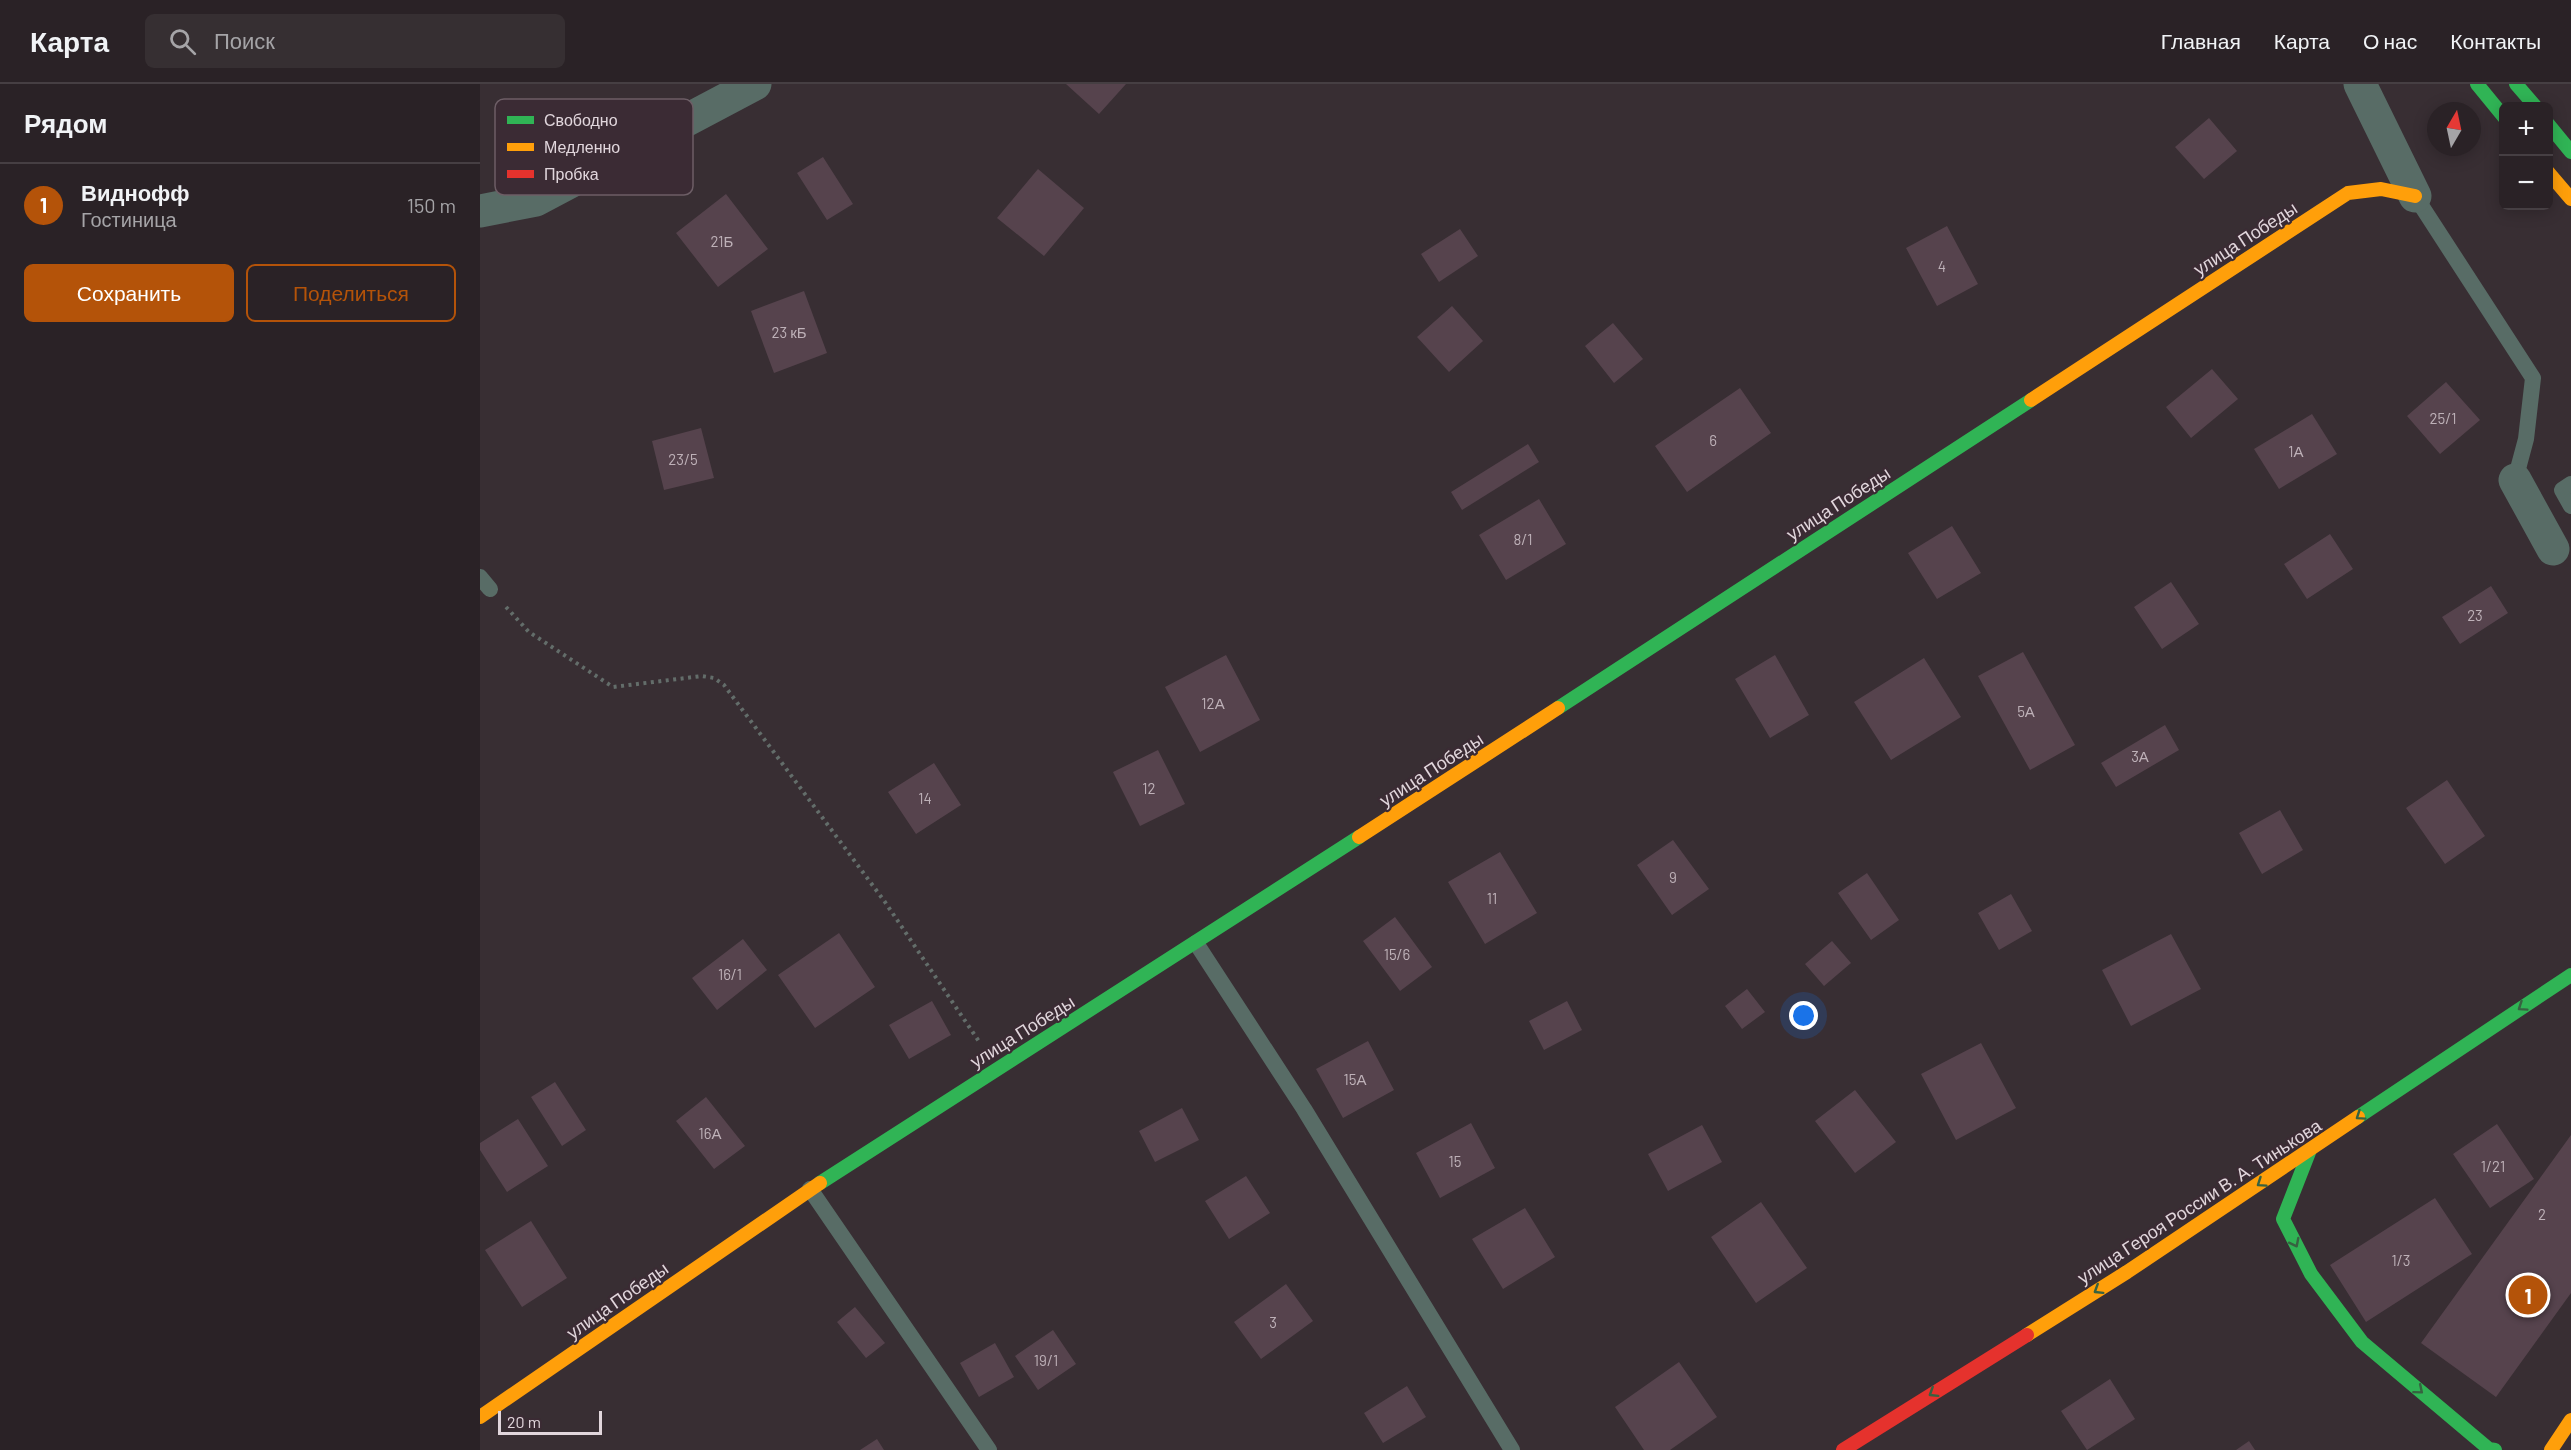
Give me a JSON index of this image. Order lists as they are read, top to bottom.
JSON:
{
  "streets": {
    "street": ["улица Победы", "улица Героя России В. А. Тинькова"]
  },
  "one_way": ["улица Героя России В. А. Тинькова"],
  "house_numbers": [
    "21Б",
    "4",
    "23 кБ",
    "25/1",
    "6",
    "1А",
    "23/5",
    "8/1",
    "23",
    "12А",
    "5А",
    "3А",
    "12",
    "14",
    "9",
    "11",
    "15/6",
    "16/1",
    "15А",
    "16А",
    "15",
    "1/21",
    "2",
    "1/3",
    "3",
    "19/1"
  ],
  "legend": ["Свободно", "Медленно", "Пробка"],
  "scale_bar": "20 m",
  "north": "top",
  "page": {
    "header": "Карта",
    "search": "Поиск",
    "nav": [
      "Главная",
      "Карта",
      "О нас",
      "Контакты"
    ],
    "heading": "Рядом",
    "map_buttons": ["+", "−"],
    "list": [
      {
        "mark": "1",
        "name": "Виднофф",
        "note": "Гостиница",
        "value": "150 m"
      }
    ],
    "buttons": ["Сохранить", "Поделиться"],
    "pins": "1",
    "scale": "20 m"
  }
}
